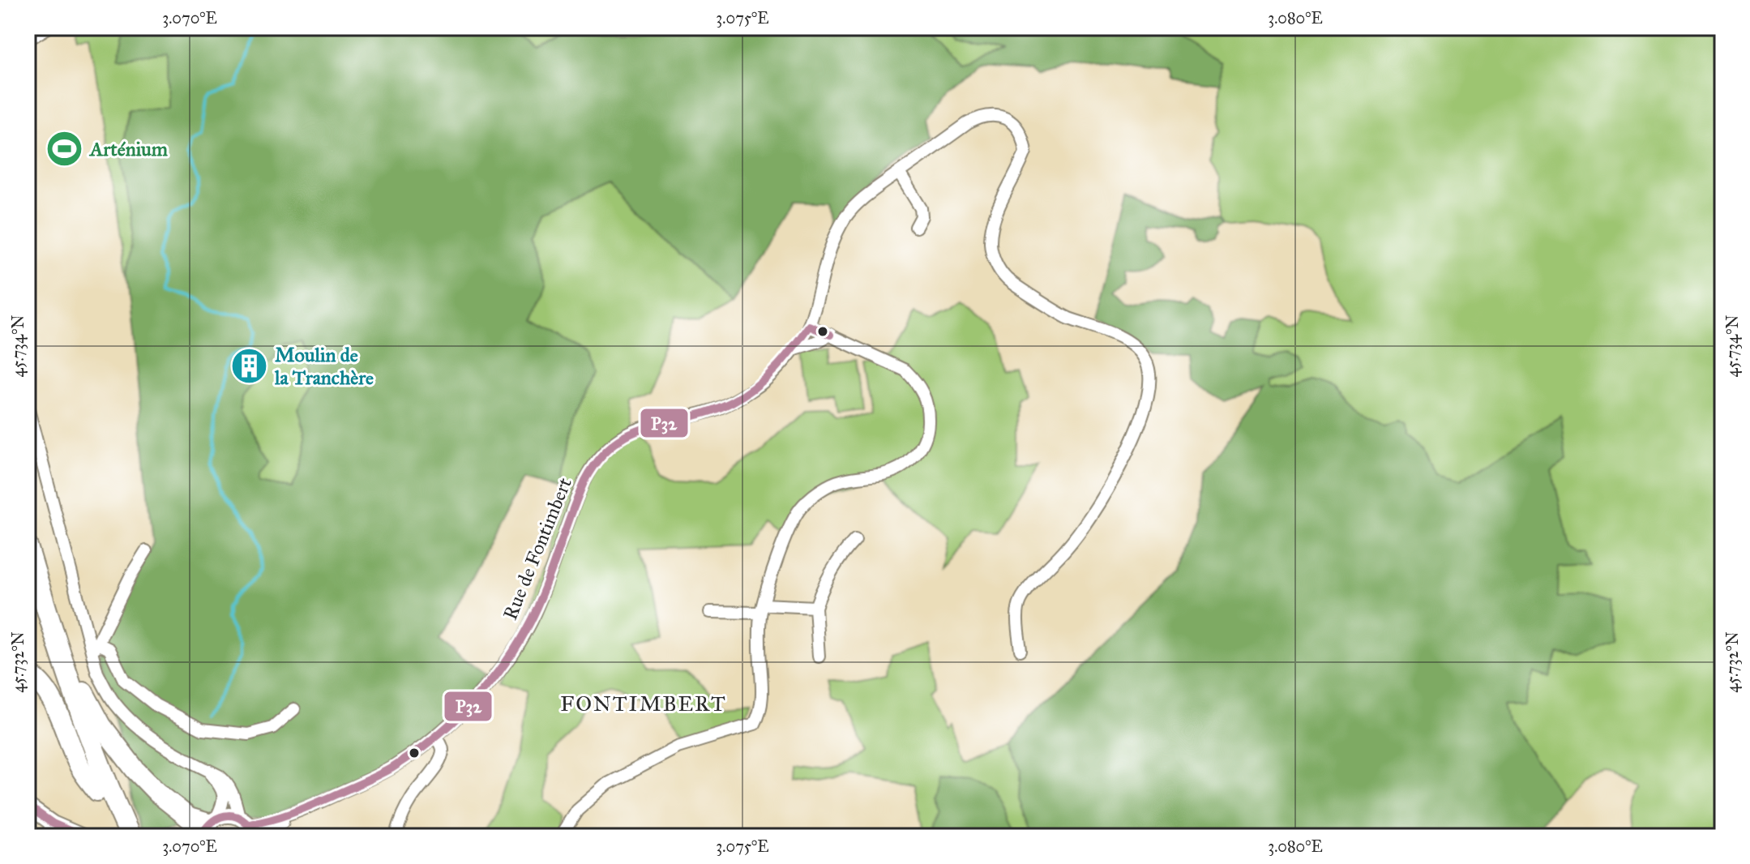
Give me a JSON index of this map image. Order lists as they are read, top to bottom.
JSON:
{
  "streets": {
    "street": ["Rue de Fontimbert"]
  },
  "districts": ["FONTIMBERT"],
  "places": {
    "sports": ["Arténium"],
    "building": ["Moulin de la Tranchère"]
  },
  "lines": ["transit line P32"],
  "coordinates": [
    "3.070°E",
    "3.075°E",
    "3.080°E",
    "45.734°N",
    "45.732°N"
  ]
}
